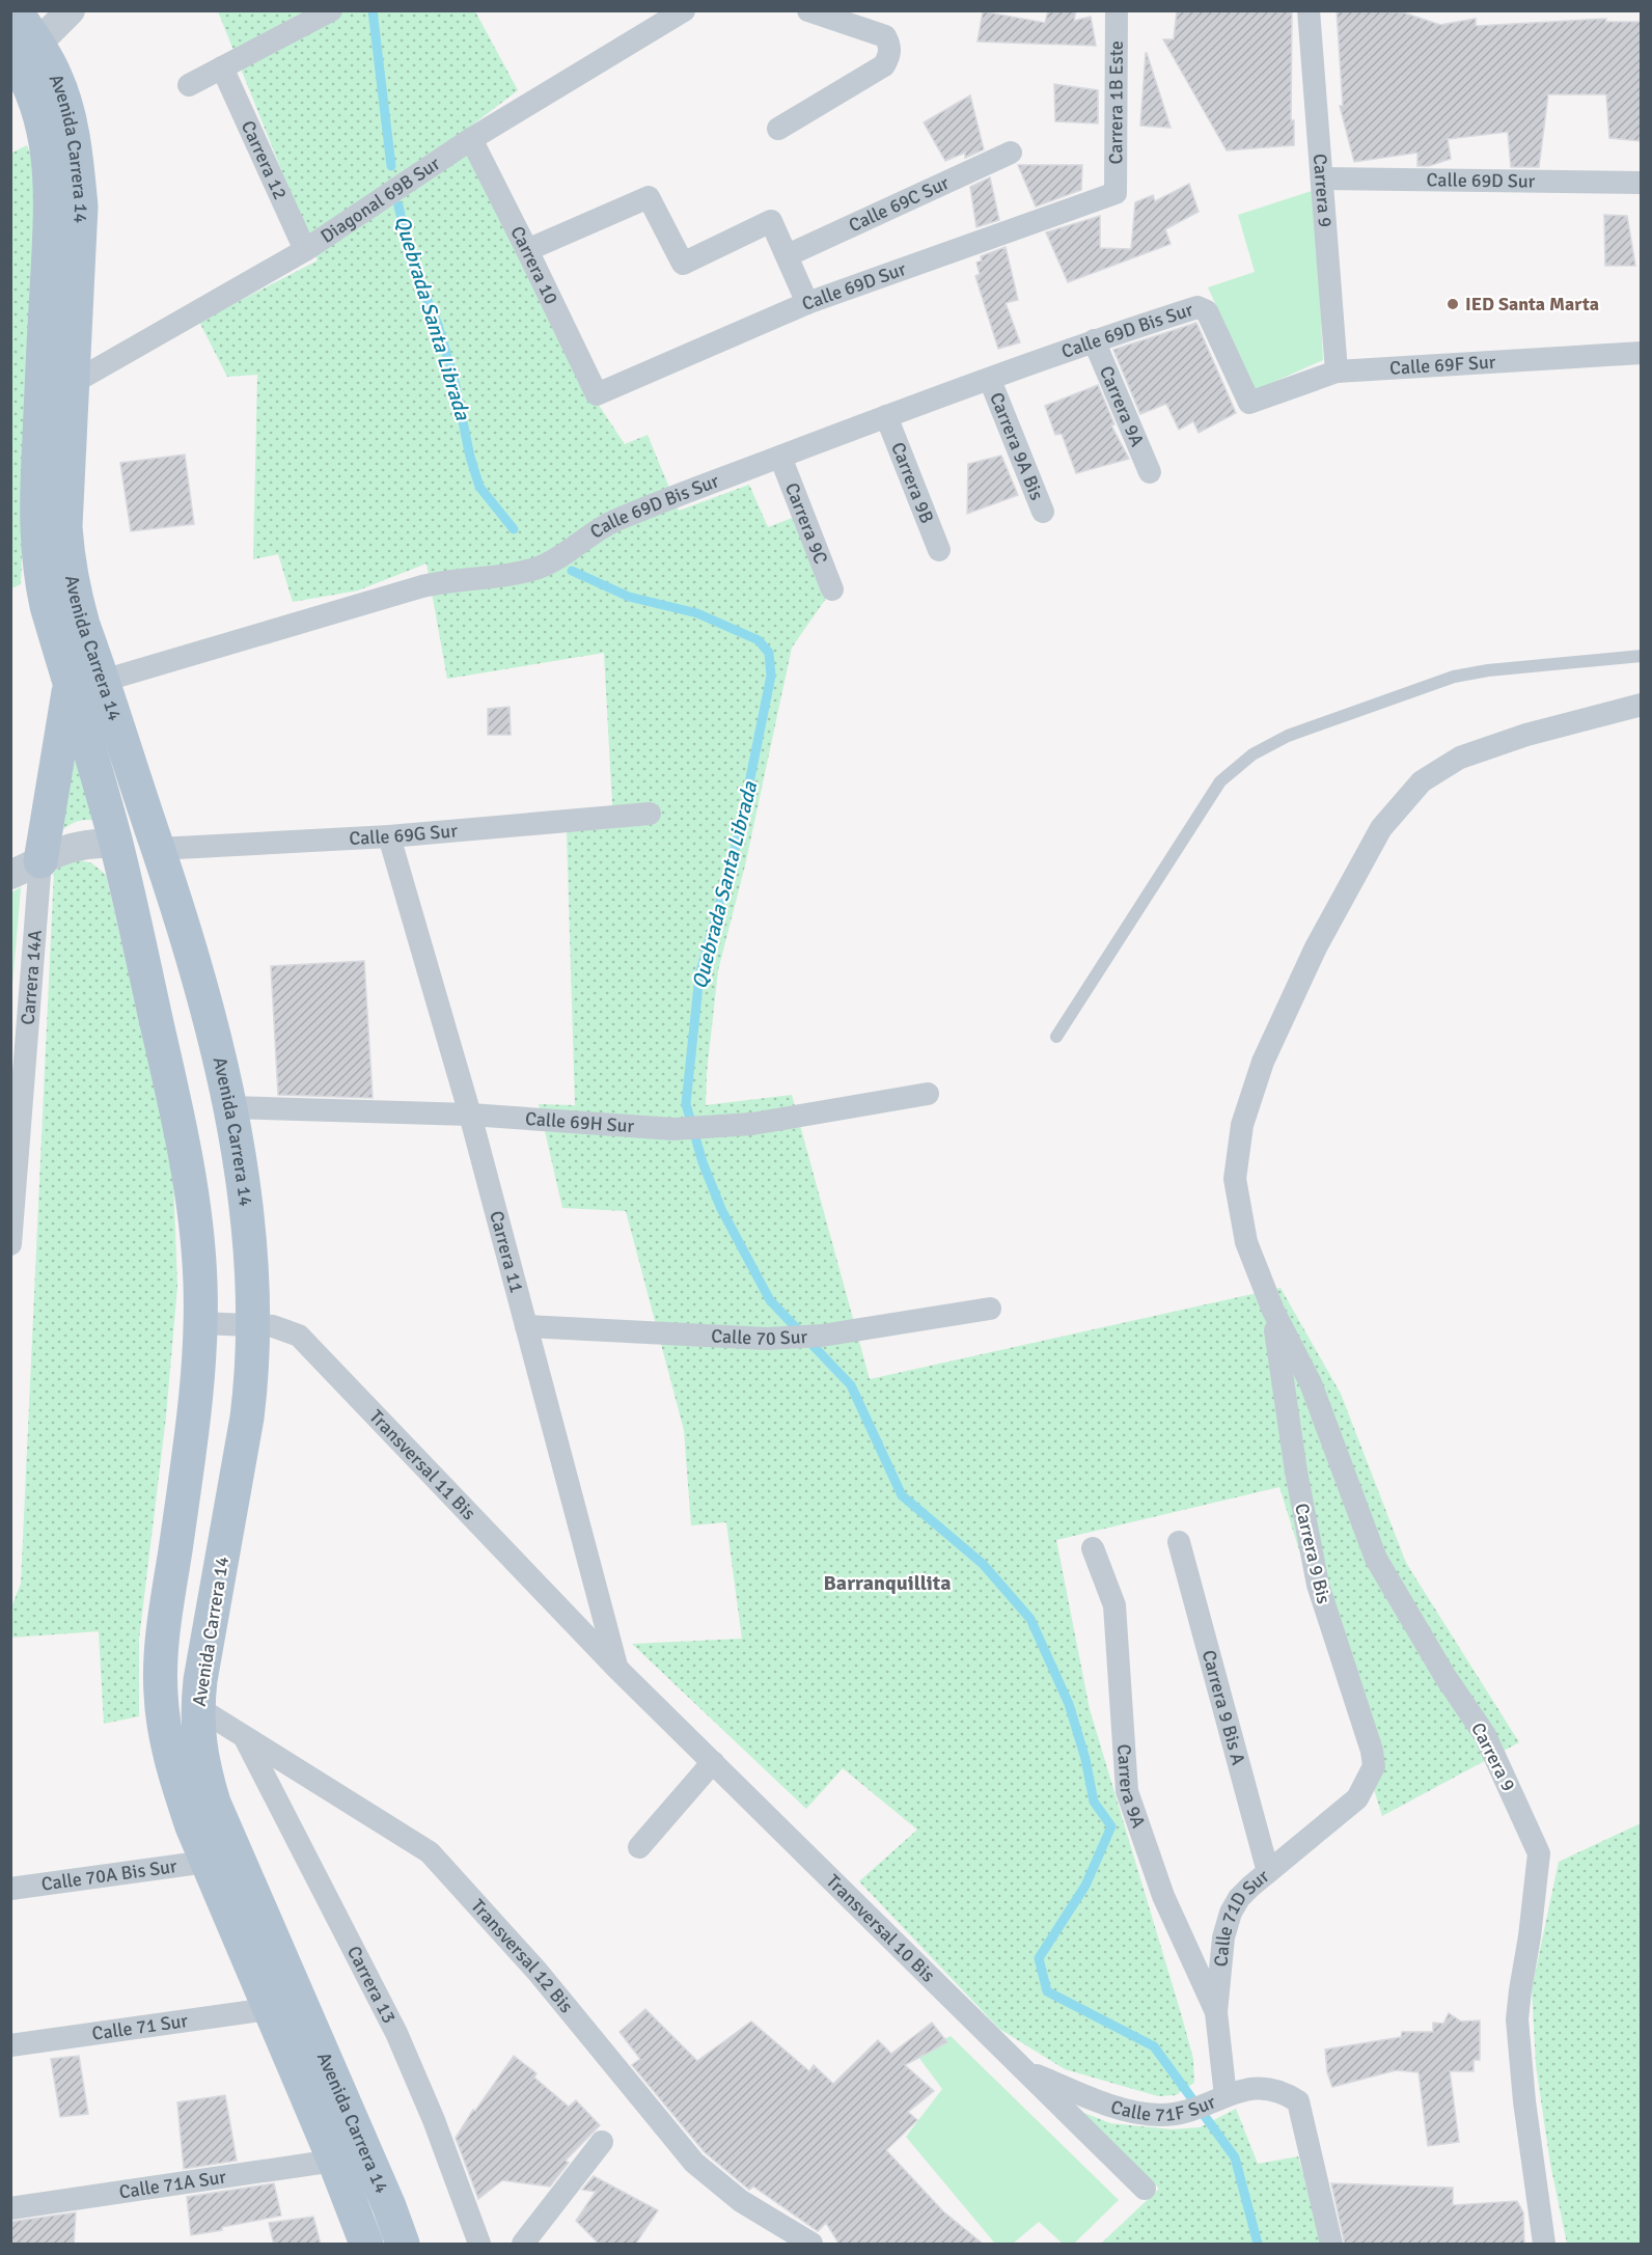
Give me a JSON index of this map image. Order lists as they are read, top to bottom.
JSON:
{
  "streets": {
    "main road": ["Avenida Carrera 14"],
    "street": [
      "Carrera 1B Este",
      "Carrera 12",
      "Calle 69D Sur",
      "Carrera 9",
      "Diagonal 69B Sur",
      "Calle 69C Sur",
      "Carrera 10",
      "Calle 69D Bis Sur",
      "Calle 69F Sur",
      "Carrera 9A",
      "Carrera 9A Bis",
      "Carrera 9B",
      "Carrera 9C",
      "Calle 69G Sur",
      "Carrera 14A",
      "Calle 69H Sur",
      "Carrera 11",
      "Calle 70 Sur",
      "Transversal 11 Bis",
      "Carrera 9 Bis",
      "Carrera 9 Bis A",
      "Calle 70A Bis Sur",
      "Calle 71D Sur",
      "Transversal 10 Bis",
      "Transversal 12 Bis",
      "Carrera 13",
      "Calle 71 Sur",
      "Calle 71F Sur",
      "Calle 71A Sur"
    ]
  },
  "crossings": [
    ["Carrera 1B Este", "Calle 69D Sur"],
    ["Avenida Carrera 14", "Diagonal 69B Sur"],
    ["Avenida Carrera 14", "Calle 69D Bis Sur"],
    ["Avenida Carrera 14", "Calle 69G Sur"],
    ["Avenida Carrera 14", "Calle 69H Sur"],
    ["Avenida Carrera 14", "Transversal 11 Bis"],
    ["Avenida Carrera 14", "Calle 70A Bis Sur"],
    ["Avenida Carrera 14", "Transversal 12 Bis"],
    ["Avenida Carrera 14", "Calle 71 Sur"],
    ["Avenida Carrera 14", "Calle 71A Sur"],
    ["Carrera 12", "Diagonal 69B Sur"],
    ["Calle 69D Sur", "Carrera 9"],
    ["Calle 69D Sur", "Carrera 10"],
    ["Carrera 9", "Calle 69F Sur"],
    ["Carrera 9", "Carrera 9 Bis"],
    ["Diagonal 69B Sur", "Carrera 10"],
    ["Calle 69D Bis Sur", "Calle 69F Sur"],
    ["Calle 69D Bis Sur", "Carrera 9A"],
    ["Calle 69D Bis Sur", "Carrera 9A Bis"],
    ["Calle 69D Bis Sur", "Carrera 9B"],
    ["Calle 69D Bis Sur", "Carrera 9C"],
    ["Carrera 9A", "Calle 71D Sur"],
    ["Calle 69G Sur", "Carrera 11"],
    ["Calle 69H Sur", "Carrera 11"],
    ["Carrera 11", "Calle 70 Sur"],
    ["Carrera 11", "Transversal 11 Bis"],
    ["Carrera 11", "Transversal 10 Bis"],
    ["Transversal 11 Bis", "Transversal 10 Bis"],
    ["Carrera 9 Bis", "Calle 71D Sur"],
    ["Carrera 9 Bis A", "Calle 71D Sur"],
    ["Calle 71D Sur", "Calle 71F Sur"],
    ["Transversal 10 Bis", "Calle 71F Sur"],
    ["Transversal 12 Bis", "Carrera 13"]
  ],
  "districts": ["Barranquillita"],
  "water": ["Quebrada Santa Librada"],
  "places": ["IED Santa Marta"]
}
